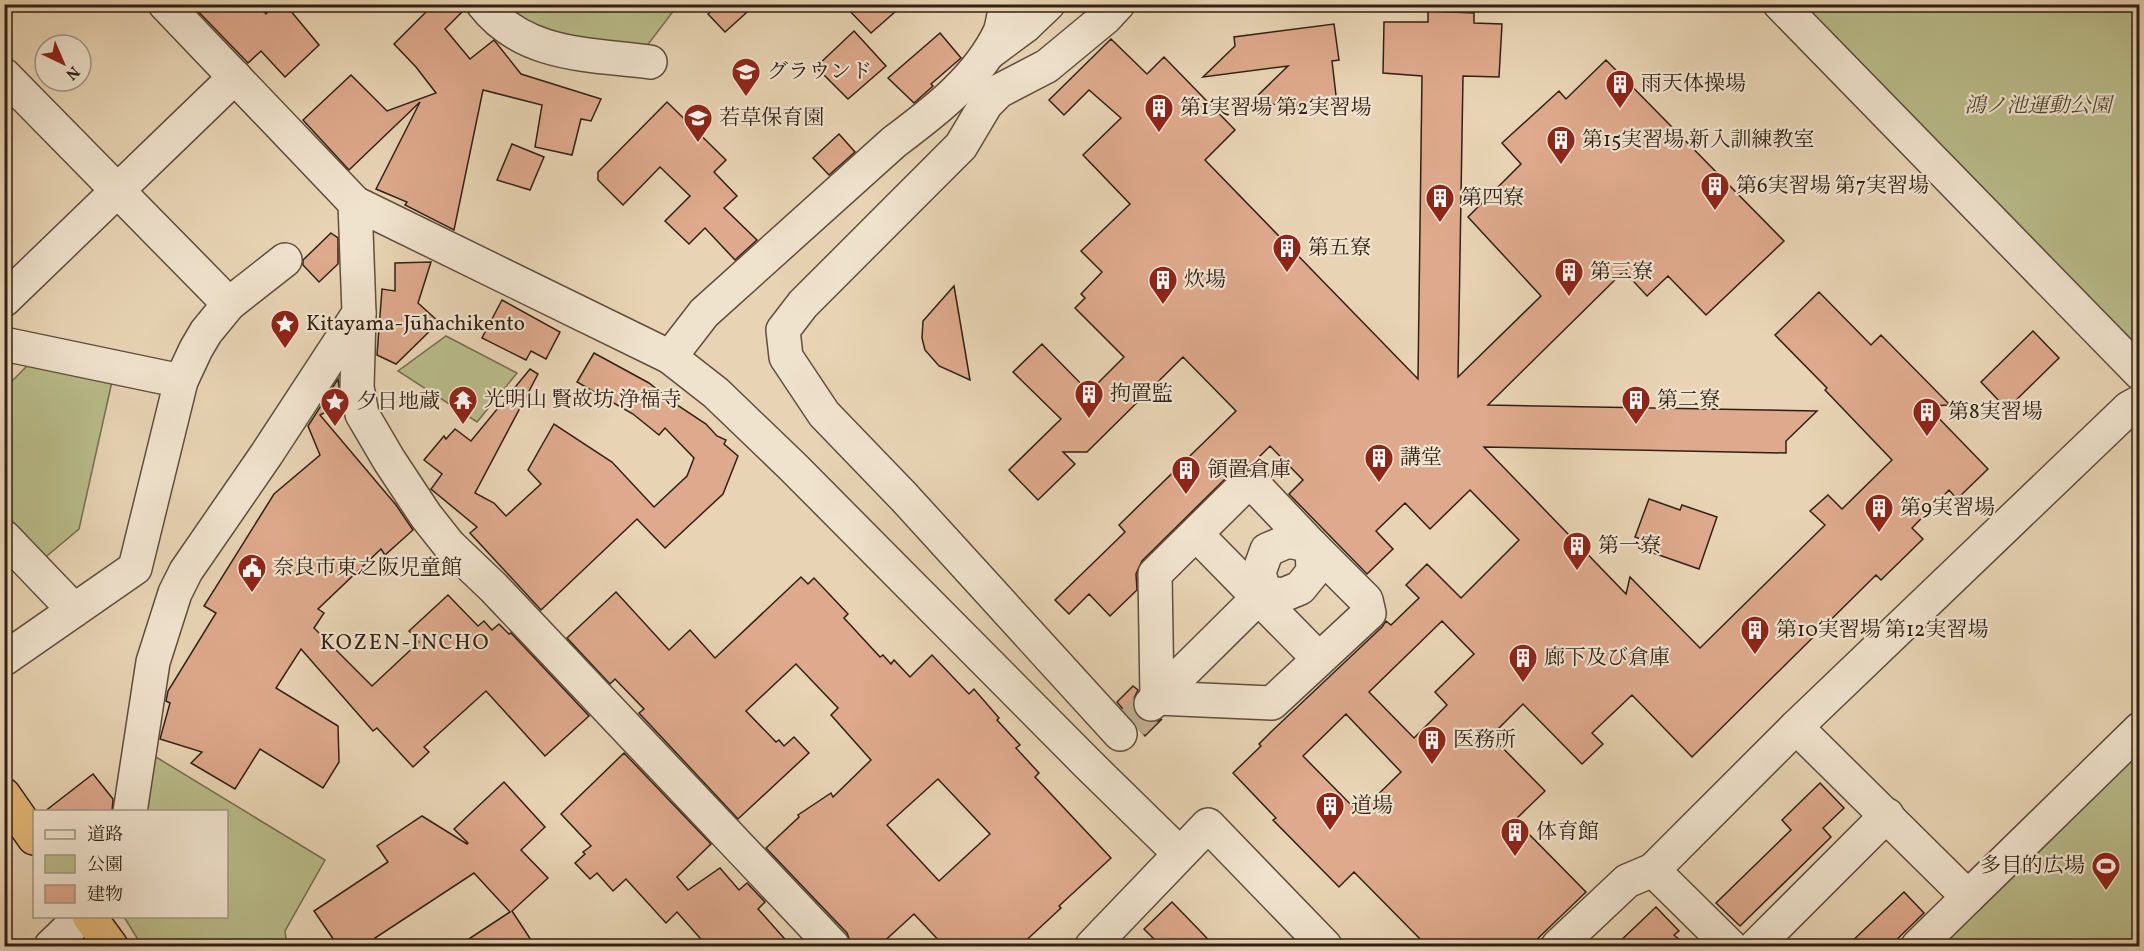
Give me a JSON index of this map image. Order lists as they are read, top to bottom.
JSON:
{
  "districts": ["KOZEN-INCHO"],
  "parks": ["鴻ノ池運動公園"],
  "places": {
    "school or university": ["グラウンド", "若草保育園"],
    "building": [
      "雨天体操場",
      "第1実習場 第2実習場",
      "第15実習場 新入訓練教室",
      "第6実習場 第7実習場",
      "第四寮",
      "第五寮",
      "第三寮",
      "炊場",
      "拘置監",
      "第二寮",
      "第8実習場",
      "講堂",
      "領置倉庫",
      "第9実習場",
      "第一寮",
      "第10実習場 第12実習場",
      "廊下及び倉庫",
      "医務所",
      "道場",
      "体育館"
    ],
    "place": ["Kitayama-Jūhachikento", "夕日地蔵"],
    "temple": ["光明山 賢故坊 浄福寺"],
    "public building": ["奈良市東之阪児童館"],
    "sports": ["多目的広場"]
  },
  "legend": ["道路", "公園", "建物"],
  "north": "bottom right"
}
